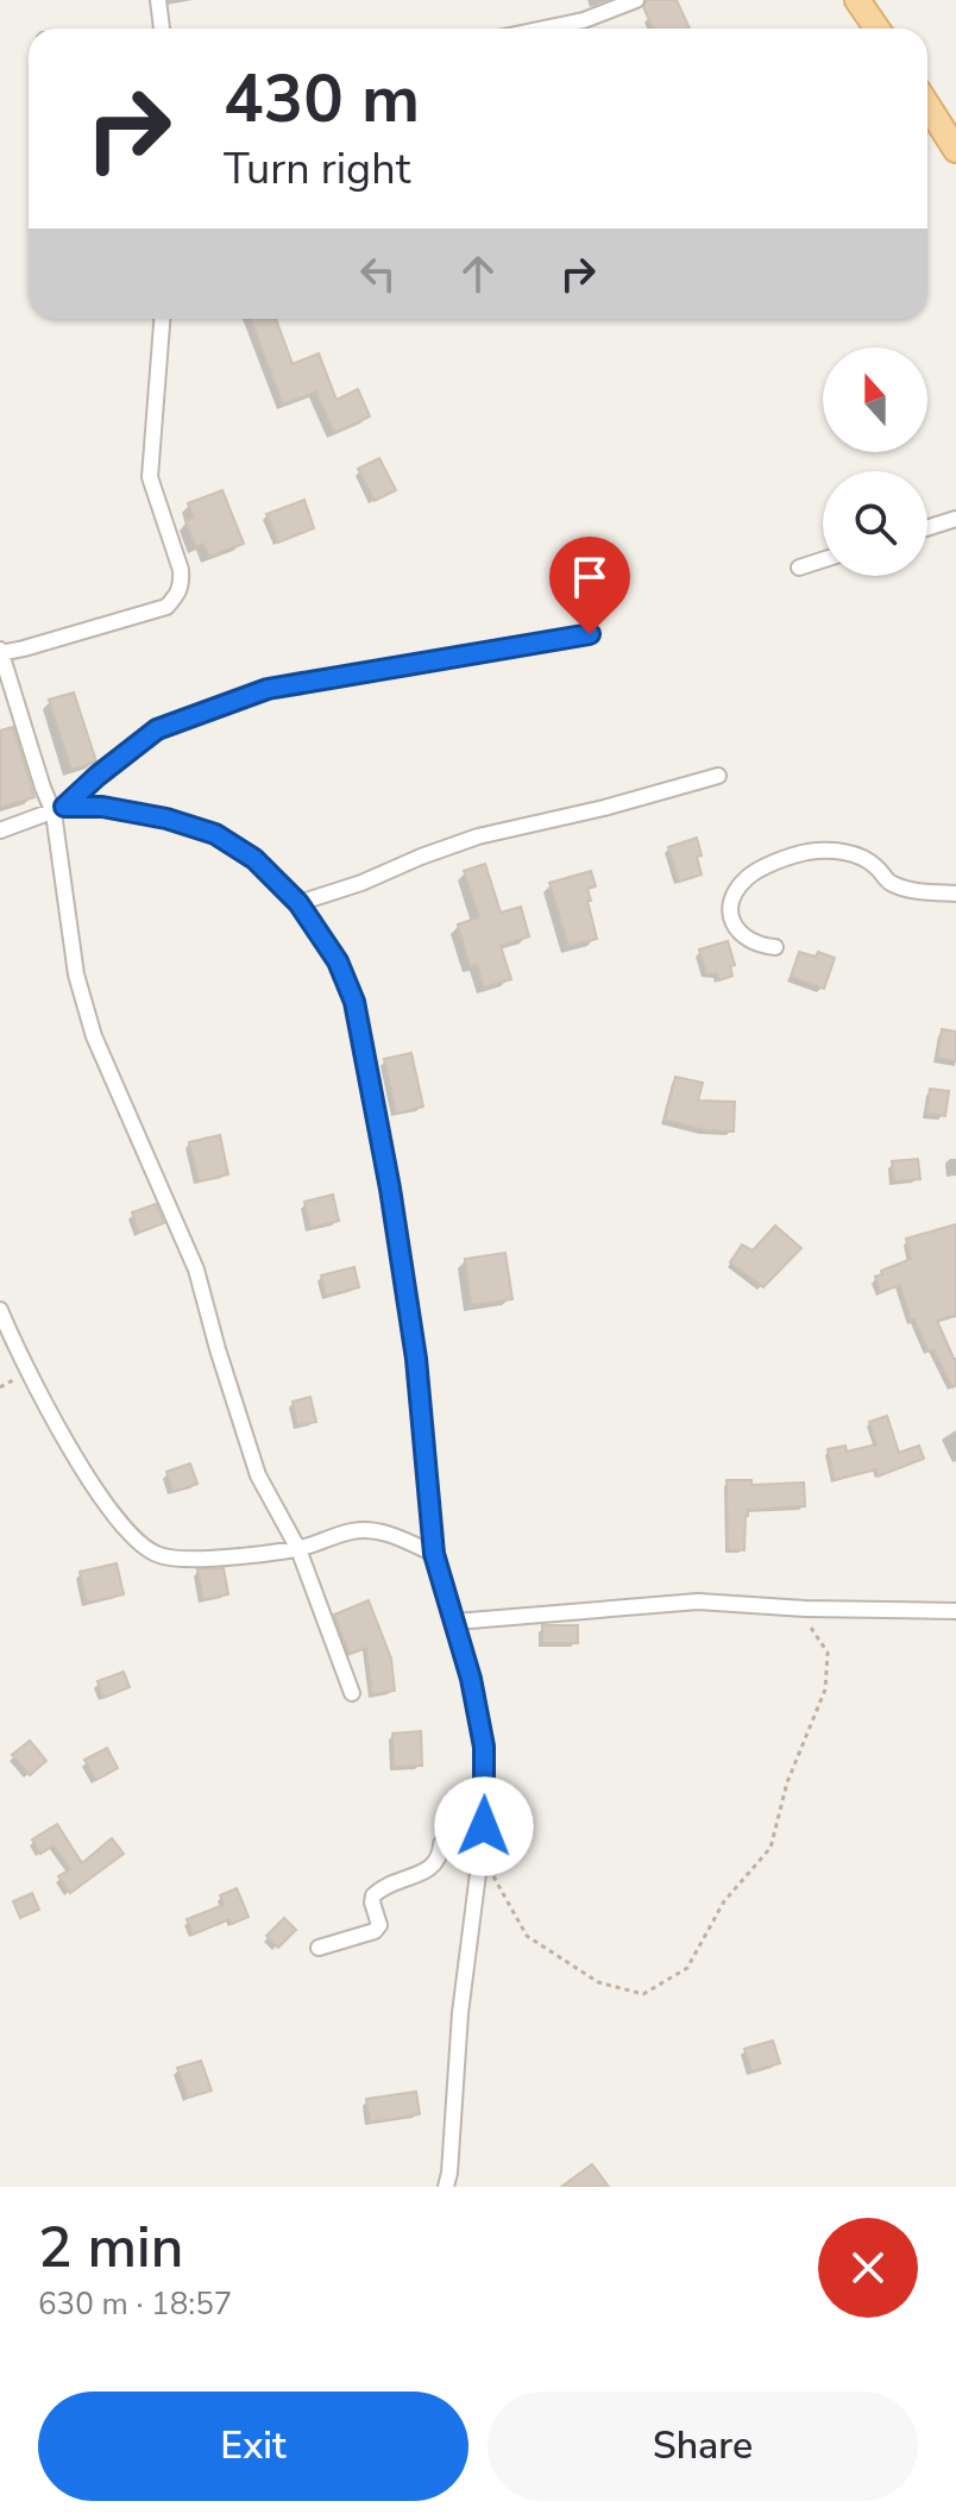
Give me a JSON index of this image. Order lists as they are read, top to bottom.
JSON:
{
  "north": "top",
  "page": {
    "turn": ["430 m", "Turn right"],
    "heading": ["2 min", "630 m · 18:57"],
    "buttons": ["Exit", "Share"]
  }
}
